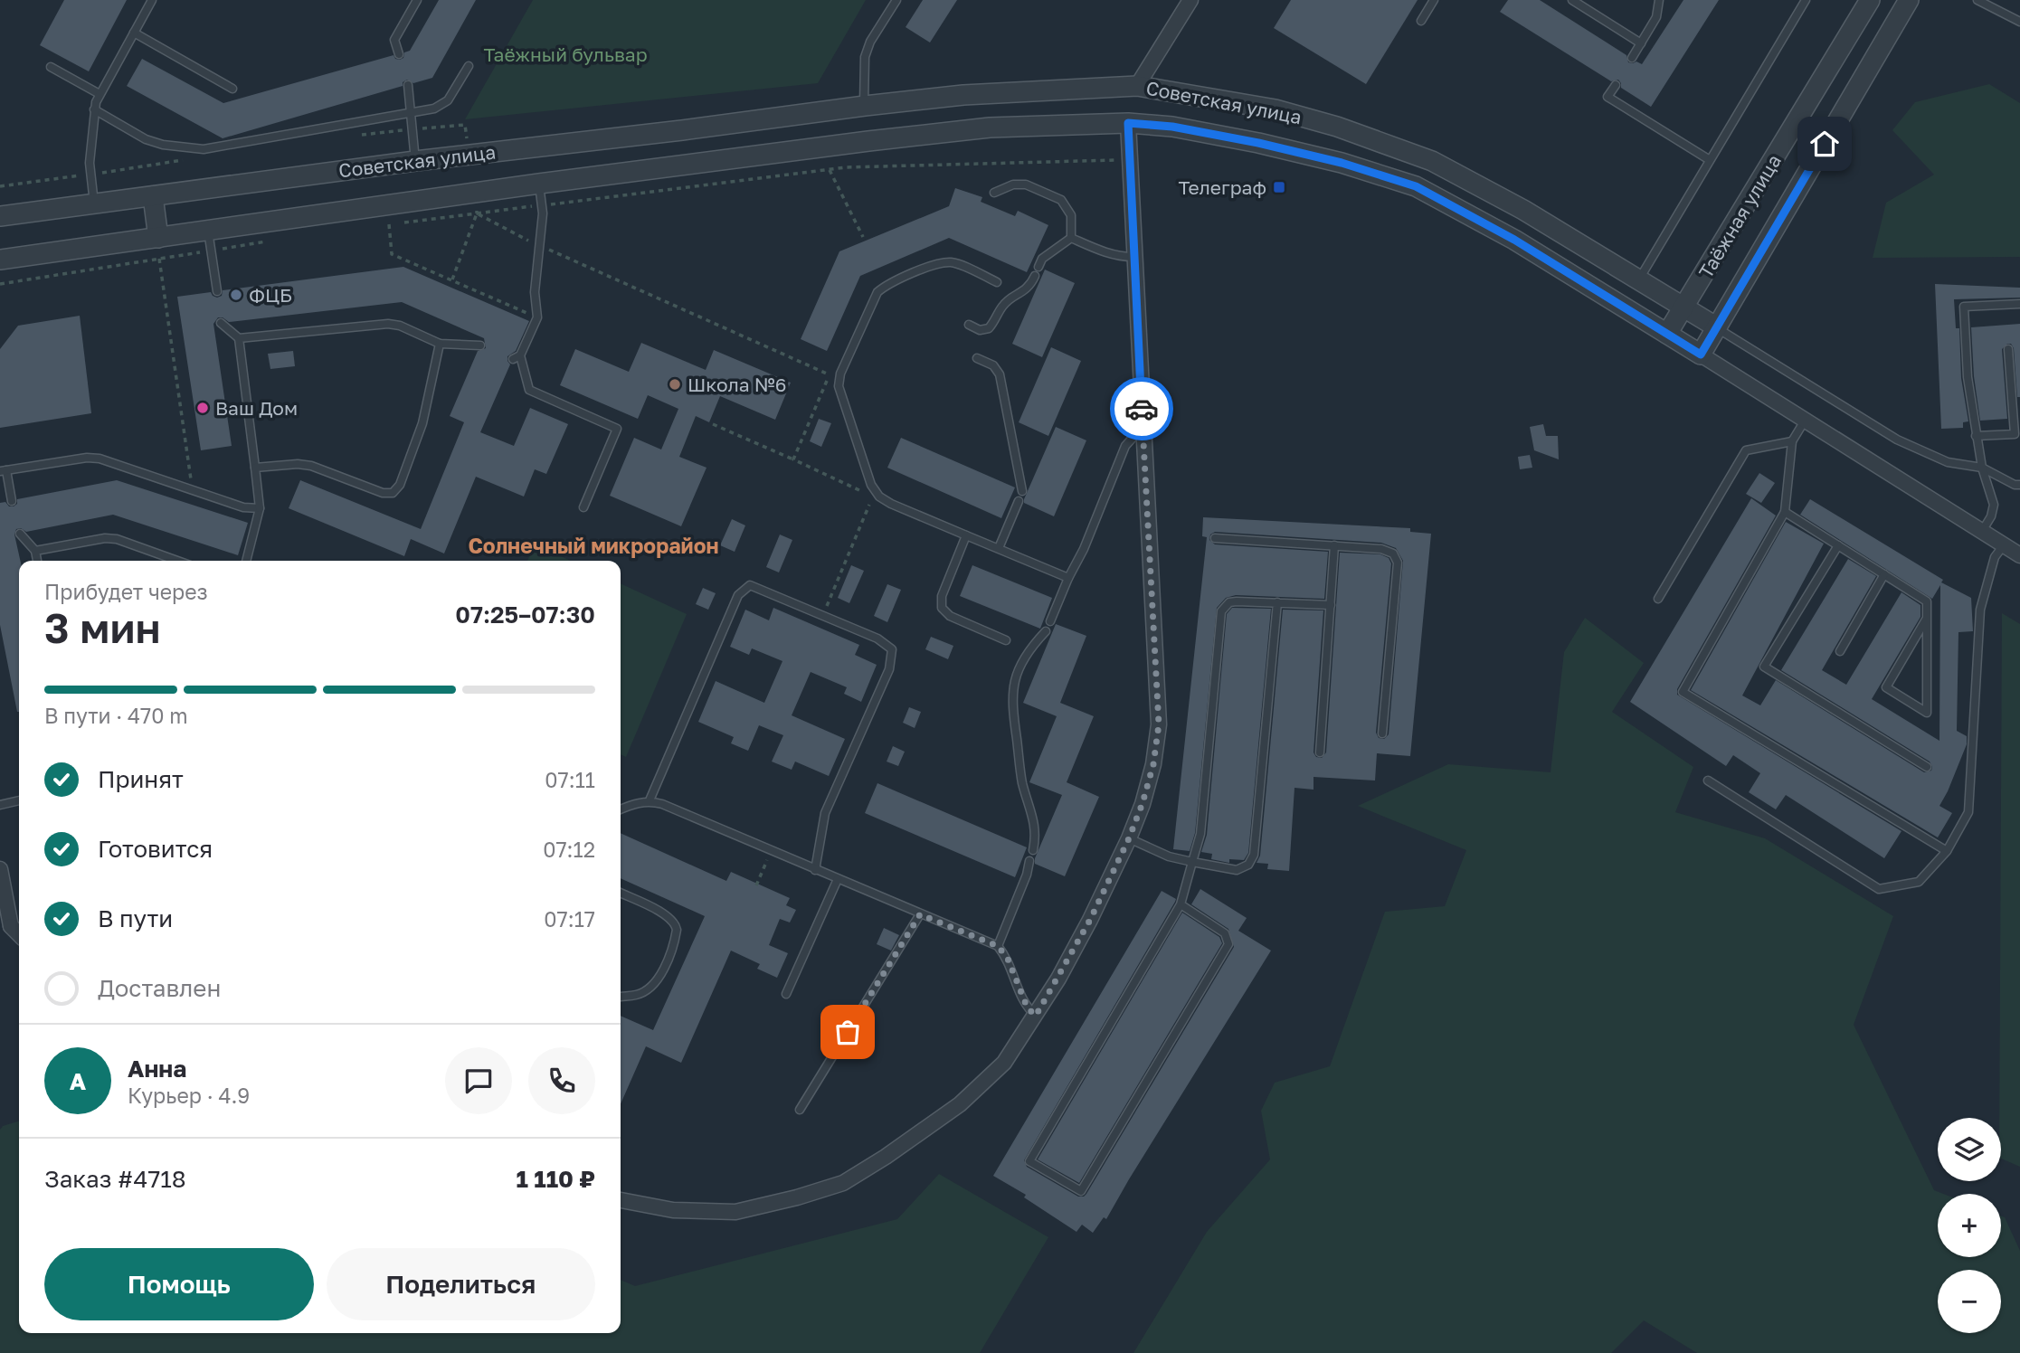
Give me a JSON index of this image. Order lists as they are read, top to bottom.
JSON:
{
  "streets": {
    "street": ["Советская улица", "Таёжная улица"]
  },
  "crossings": [
    ["Советская улица", "Таёжная улица"]
  ],
  "districts": ["Солнечный микрорайон"],
  "parks": ["Таёжный бульвар"],
  "places": {
    "transit": ["Телеграф"],
    "other": ["ФЦБ", "Школа №6", "Ваш Дом"]
  },
  "page": {
    "heading": ["3 мин", "Прибудет через", "07:25–07:30"],
    "panel": [
      "Анна",
      "Курьер · 4.9",
      "Заказ #4718",
      "1 110 ₽"
    ],
    "bar": "В пути · 470 m",
    "list": [
      ["Принят", "07:11"],
      ["Готовится", "07:12"],
      ["В пути", "07:17"],
      "Доставлен"
    ],
    "round": "А",
    "map_buttons": ["+", "−"],
    "buttons": ["Помощь", "Поделиться"]
  }
}
